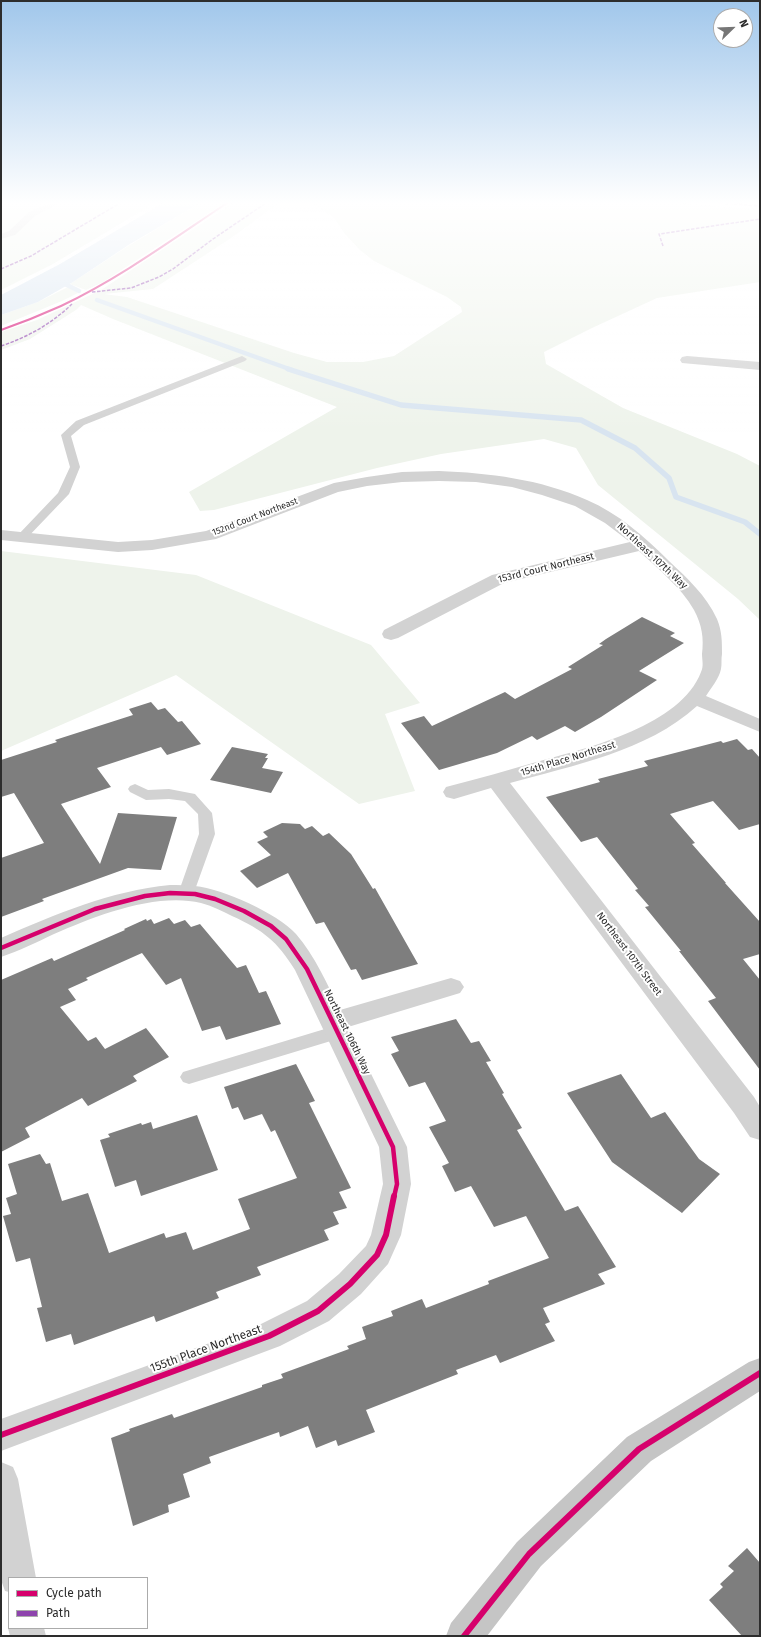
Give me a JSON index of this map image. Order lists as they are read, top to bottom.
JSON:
{
  "streets": {
    "street": [
      "152nd Court Northeast",
      "Northeast 107th Way",
      "153rd Court Northeast",
      "154th Place Northeast",
      "Northeast 107th Street",
      "Northeast 106th Way",
      "155th Place Northeast"
    ]
  },
  "crossings": [
    ["152nd Court Northeast", "Northeast 107th Way"],
    ["Northeast 107th Way", "153rd Court Northeast"],
    ["Northeast 107th Way", "154th Place Northeast"],
    ["154th Place Northeast", "Northeast 107th Street"],
    ["Northeast 106th Way", "155th Place Northeast"]
  ],
  "legend": ["Cycle path", "Path"],
  "north": "top right"
}
